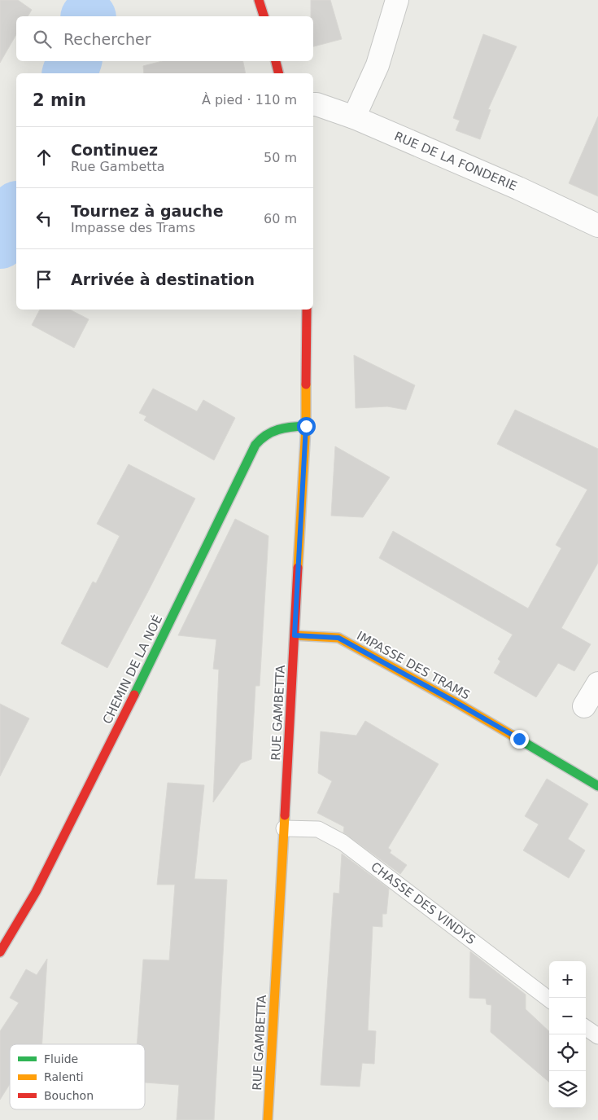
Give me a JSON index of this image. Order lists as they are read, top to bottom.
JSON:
{
  "streets": {
    "street": [
      "RUE DE LA FONDERIE",
      "IMPASSE DES TRAMS",
      "CHEMIN DE LA NOÉ",
      "RUE GAMBETTA"
    ],
    "lane": ["CHASSE DES VINDYS"]
  },
  "crossings": [
    ["IMPASSE DES TRAMS", "RUE GAMBETTA"],
    ["CHEMIN DE LA NOÉ", "RUE GAMBETTA"],
    ["RUE GAMBETTA", "CHASSE DES VINDYS"]
  ],
  "legend": ["Fluide", "Ralenti", "Bouchon"],
  "page": {
    "search": "Rechercher",
    "heading": ["2 min", "À pied · 110 m"],
    "list": [
      ["Continuez", "Rue Gambetta", "50 m"],
      ["Tournez à gauche", "Impasse des Trams", "60 m"],
      "Arrivée à destination"
    ],
    "map_buttons": ["+", "−"]
  }
}
